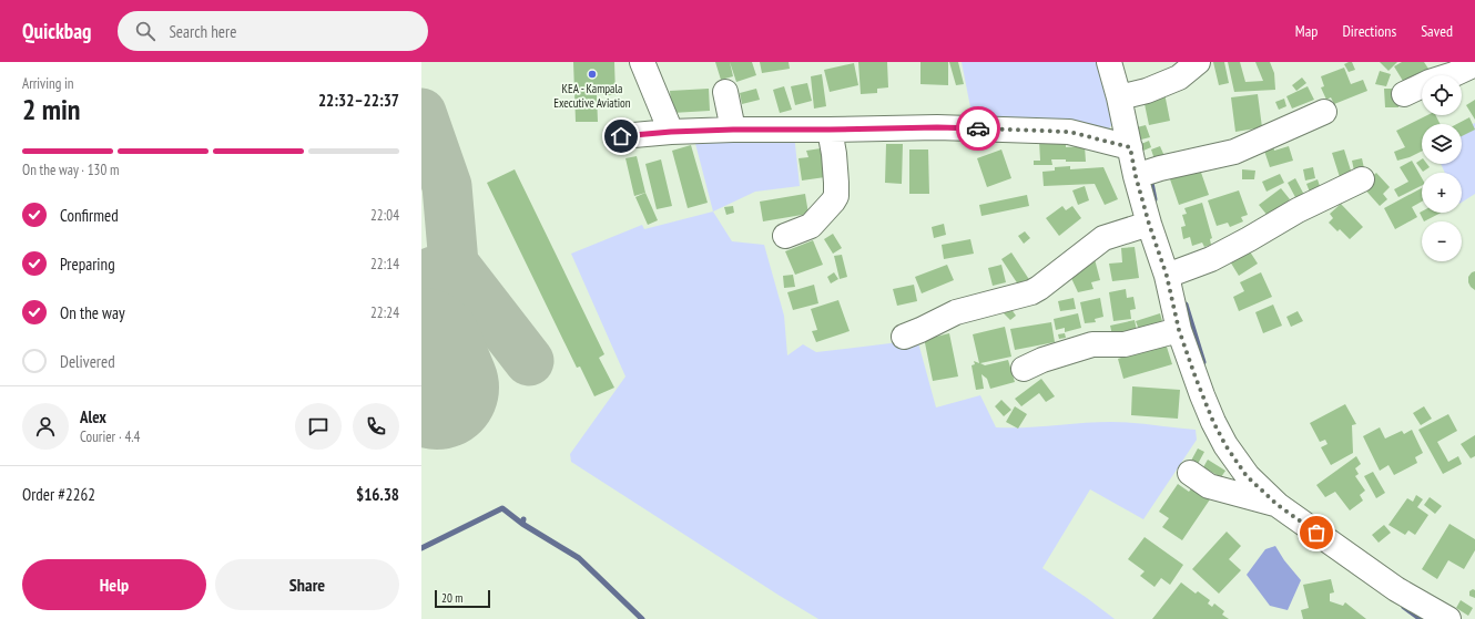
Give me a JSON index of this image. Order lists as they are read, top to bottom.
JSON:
{
  "places": ["KEA - Kampala Executive Aviation"],
  "scale_bar": "20 m",
  "page": {
    "header": "Quickbag",
    "search": "Search here",
    "nav": ["Map", "Directions", "Saved"],
    "heading": ["2 min", "Arriving in", "22:32–22:37"],
    "panel": [
      "Alex",
      "Courier · 4.4",
      "Order #2262",
      "$16.38"
    ],
    "map_buttons": ["+", "−"],
    "bar": "On the way · 130 m",
    "list": [
      ["Confirmed", "22:04"],
      ["Preparing", "22:14"],
      ["On the way", "22:24"],
      "Delivered"
    ],
    "buttons": ["Help", "Share"],
    "scale": "20 m"
  }
}
